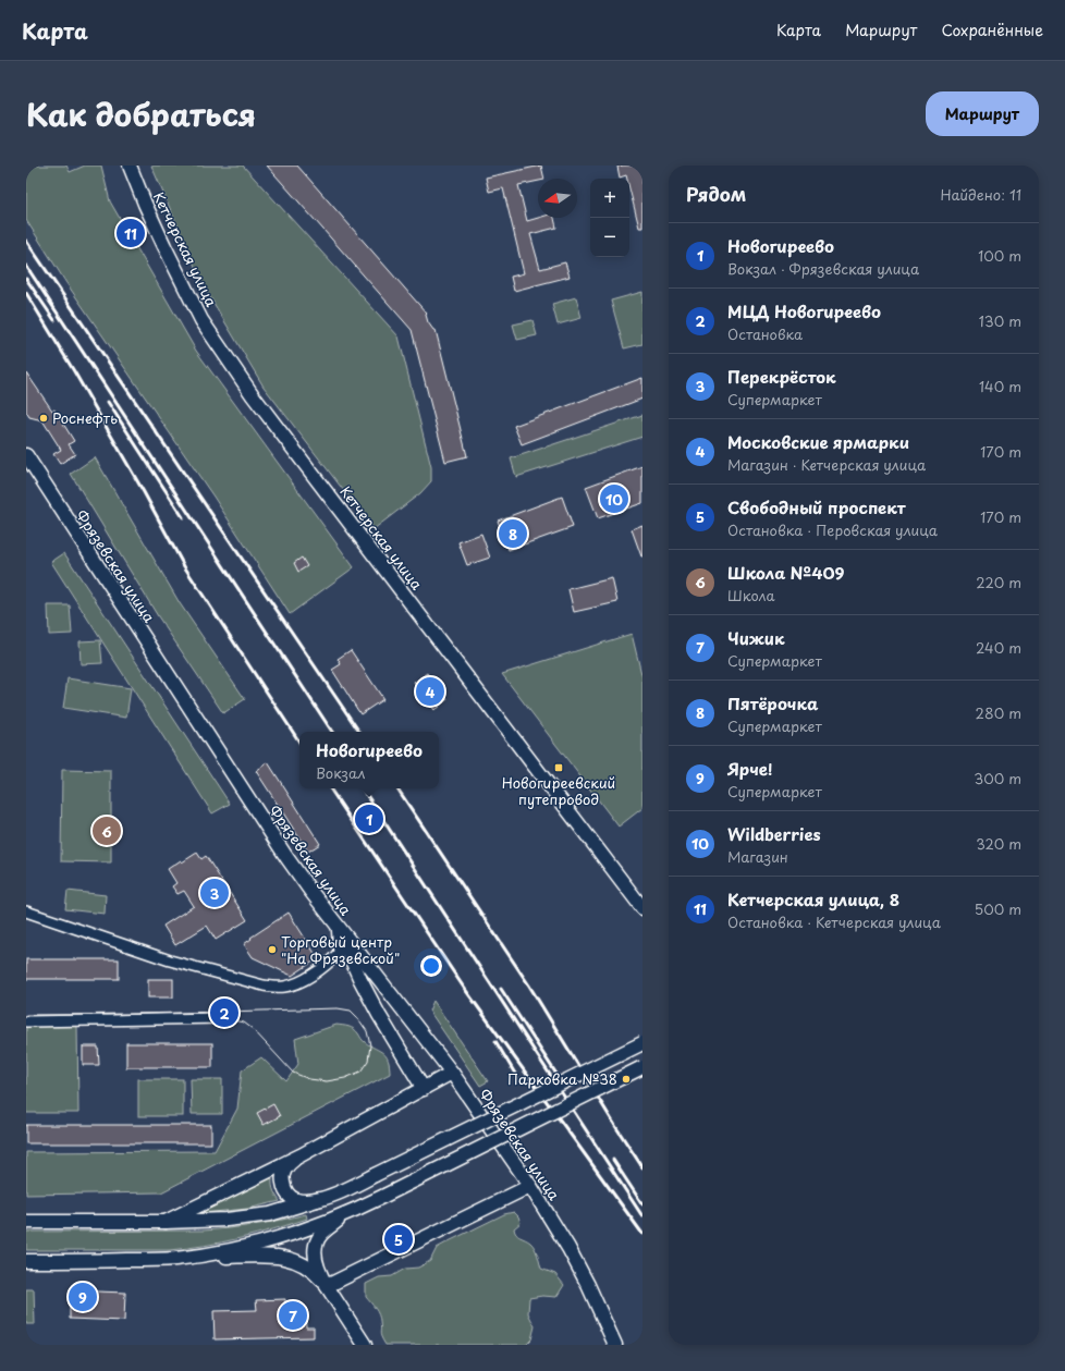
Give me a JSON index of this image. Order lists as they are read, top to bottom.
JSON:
{
  "streets": {
    "main road": ["Кетчерская улица", "Фрязевская улица"]
  },
  "places": {
    "other": ["Роснефть", "Торговый центр \"На Фрязевской\"", "Парковка №38"],
    "transit": ["Новогиреевский путепровод"]
  },
  "north": "left",
  "page": {
    "header": "Карта",
    "nav": ["Карта", "Маршрут", "Сохранённые"],
    "title": "Как добраться",
    "buttons": "Маршрут",
    "heading": ["Рядом", "Найдено: 11"],
    "map_buttons": ["+", "−"],
    "pins": [
      "11",
      "10",
      "8",
      "4",
      "1",
      "6",
      "3",
      "2",
      "5",
      "9",
      "7"
    ],
    "list": [
      {
        "mark": "1",
        "name": "Новогиреево",
        "note": "Вокзал · Фрязевская улица",
        "value": "100 m"
      },
      {
        "mark": "2",
        "name": "МЦД Новогиреево",
        "note": "Остановка",
        "value": "130 m"
      },
      {
        "mark": "3",
        "name": "Перекрёсток",
        "note": "Супермаркет",
        "value": "140 m"
      },
      {
        "mark": "4",
        "name": "Московские ярмарки",
        "note": "Магазин · Кетчерская улица",
        "value": "170 m"
      },
      {
        "mark": "5",
        "name": "Свободный проспект",
        "note": "Остановка · Перовская улица",
        "value": "170 m"
      },
      {
        "mark": "6",
        "name": "Школа №409",
        "note": "Школа",
        "value": "220 m"
      },
      {
        "mark": "7",
        "name": "Чижик",
        "note": "Супермаркет",
        "value": "240 m"
      },
      {
        "mark": "8",
        "name": "Пятёрочка",
        "note": "Супермаркет",
        "value": "280 m"
      },
      {
        "mark": "9",
        "name": "Ярче!",
        "note": "Супермаркет",
        "value": "300 m"
      },
      {
        "mark": "10",
        "name": "Wildberries",
        "note": "Магазин",
        "value": "320 m"
      },
      {
        "mark": "11",
        "name": "Кетчерская улица, 8",
        "note": "Остановка · Кетчерская улица",
        "value": "500 m"
      }
    ],
    "popup": ["Новогиреево", "Вокзал"]
  }
}
